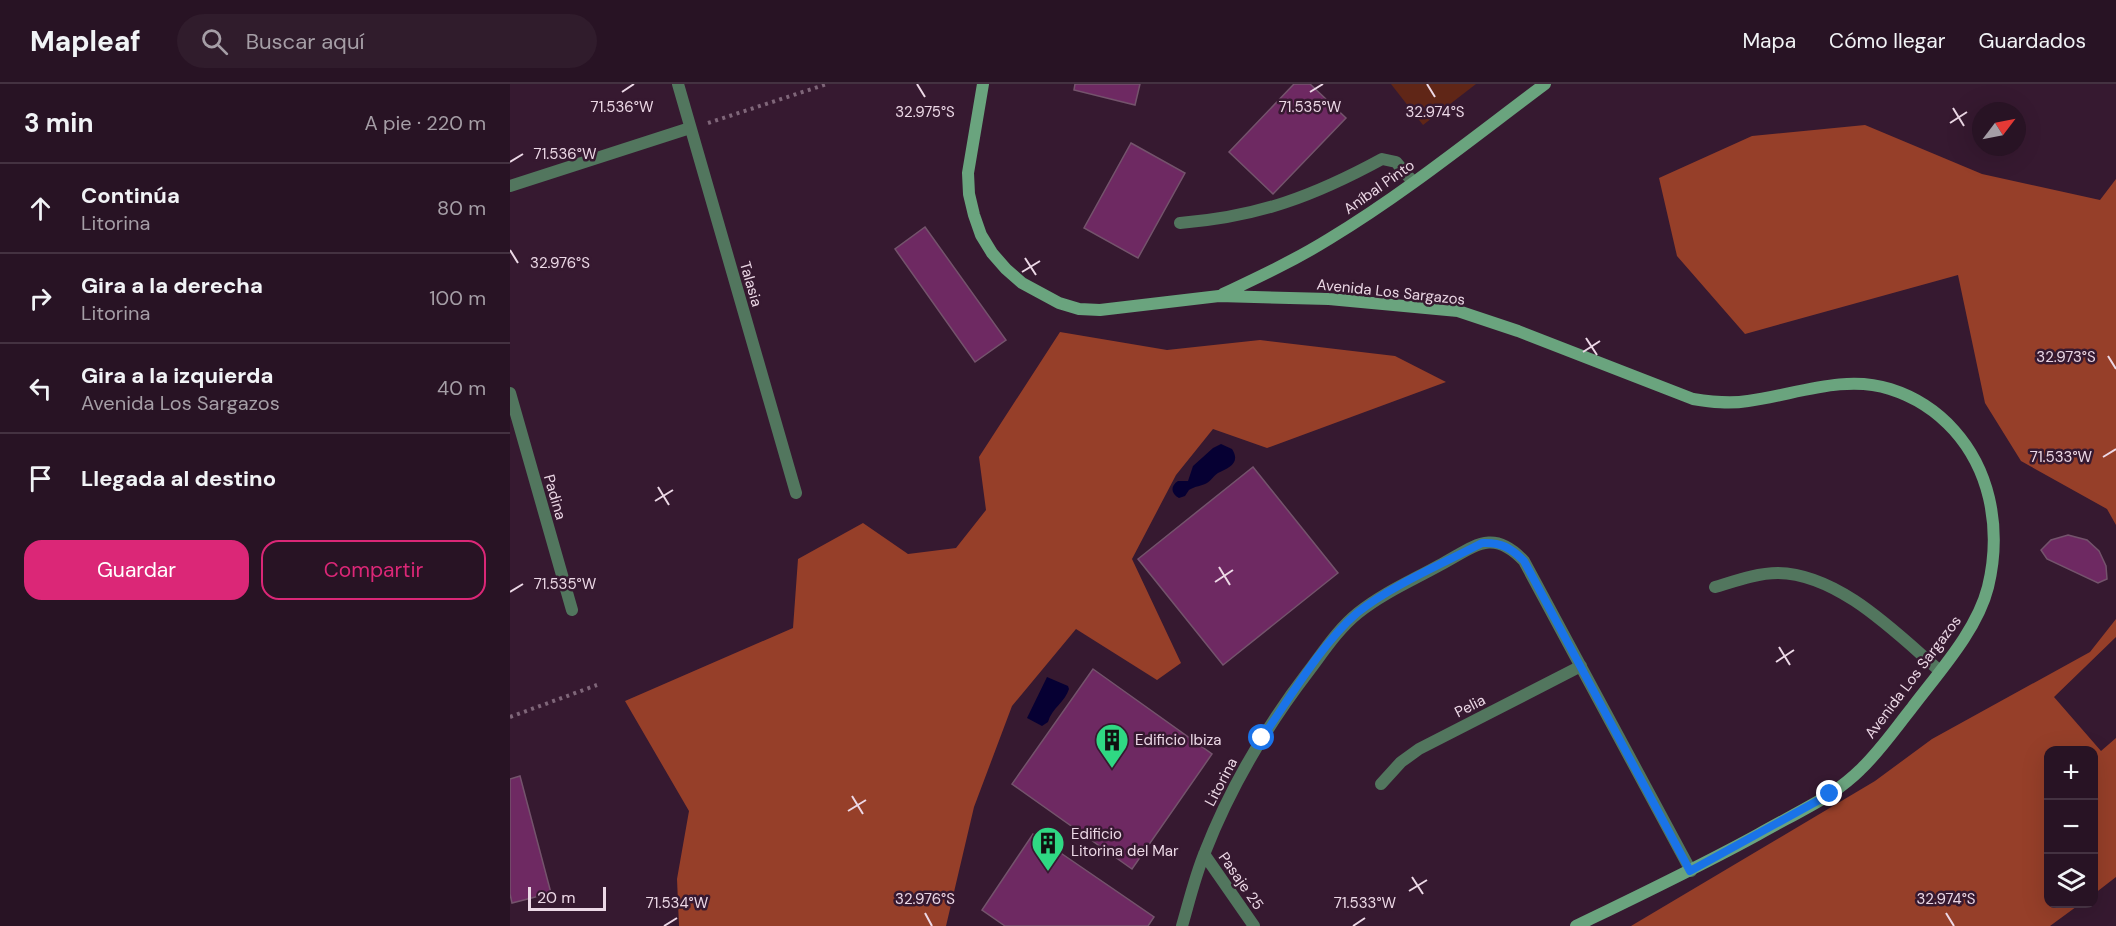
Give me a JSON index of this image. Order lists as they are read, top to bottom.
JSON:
{
  "streets": {
    "street": [
      "Aníbal Pinto",
      "Talasia",
      "Avenida Los Sargazos",
      "Padina",
      "Pelia",
      "Litorina",
      "Pasaje 25"
    ]
  },
  "crossings": [
    ["Aníbal Pinto", "Avenida Los Sargazos"],
    ["Avenida Los Sargazos", "Litorina"],
    ["Pelia", "Litorina"],
    ["Litorina", "Pasaje 25"]
  ],
  "places": {
    "building": ["Edificio Ibiza", "Edificio Litorina del Mar"]
  },
  "scale_bar": "20 m",
  "north": "top right",
  "page": {
    "header": "Mapleaf",
    "search": "Buscar aquí",
    "nav": ["Mapa", "Cómo llegar", "Guardados"],
    "heading": ["3 min", "A pie · 220 m"],
    "list": [
      ["Continúa", "Litorina", "80 m"],
      ["Gira a la derecha", "Litorina", "100 m"],
      ["Gira a la izquierda", "Avenida Los Sargazos", "40 m"],
      "Llegada al destino"
    ],
    "buttons": ["Guardar", "Compartir"],
    "map_buttons": ["+", "−"],
    "scale": "20 m"
  },
  "coordinates": [
    "71.536°W",
    "71.535°W",
    "32.975°S",
    "32.974°S",
    "32.976°S",
    "32.973°S",
    "71.533°W",
    "71.534°W"
  ]
}
